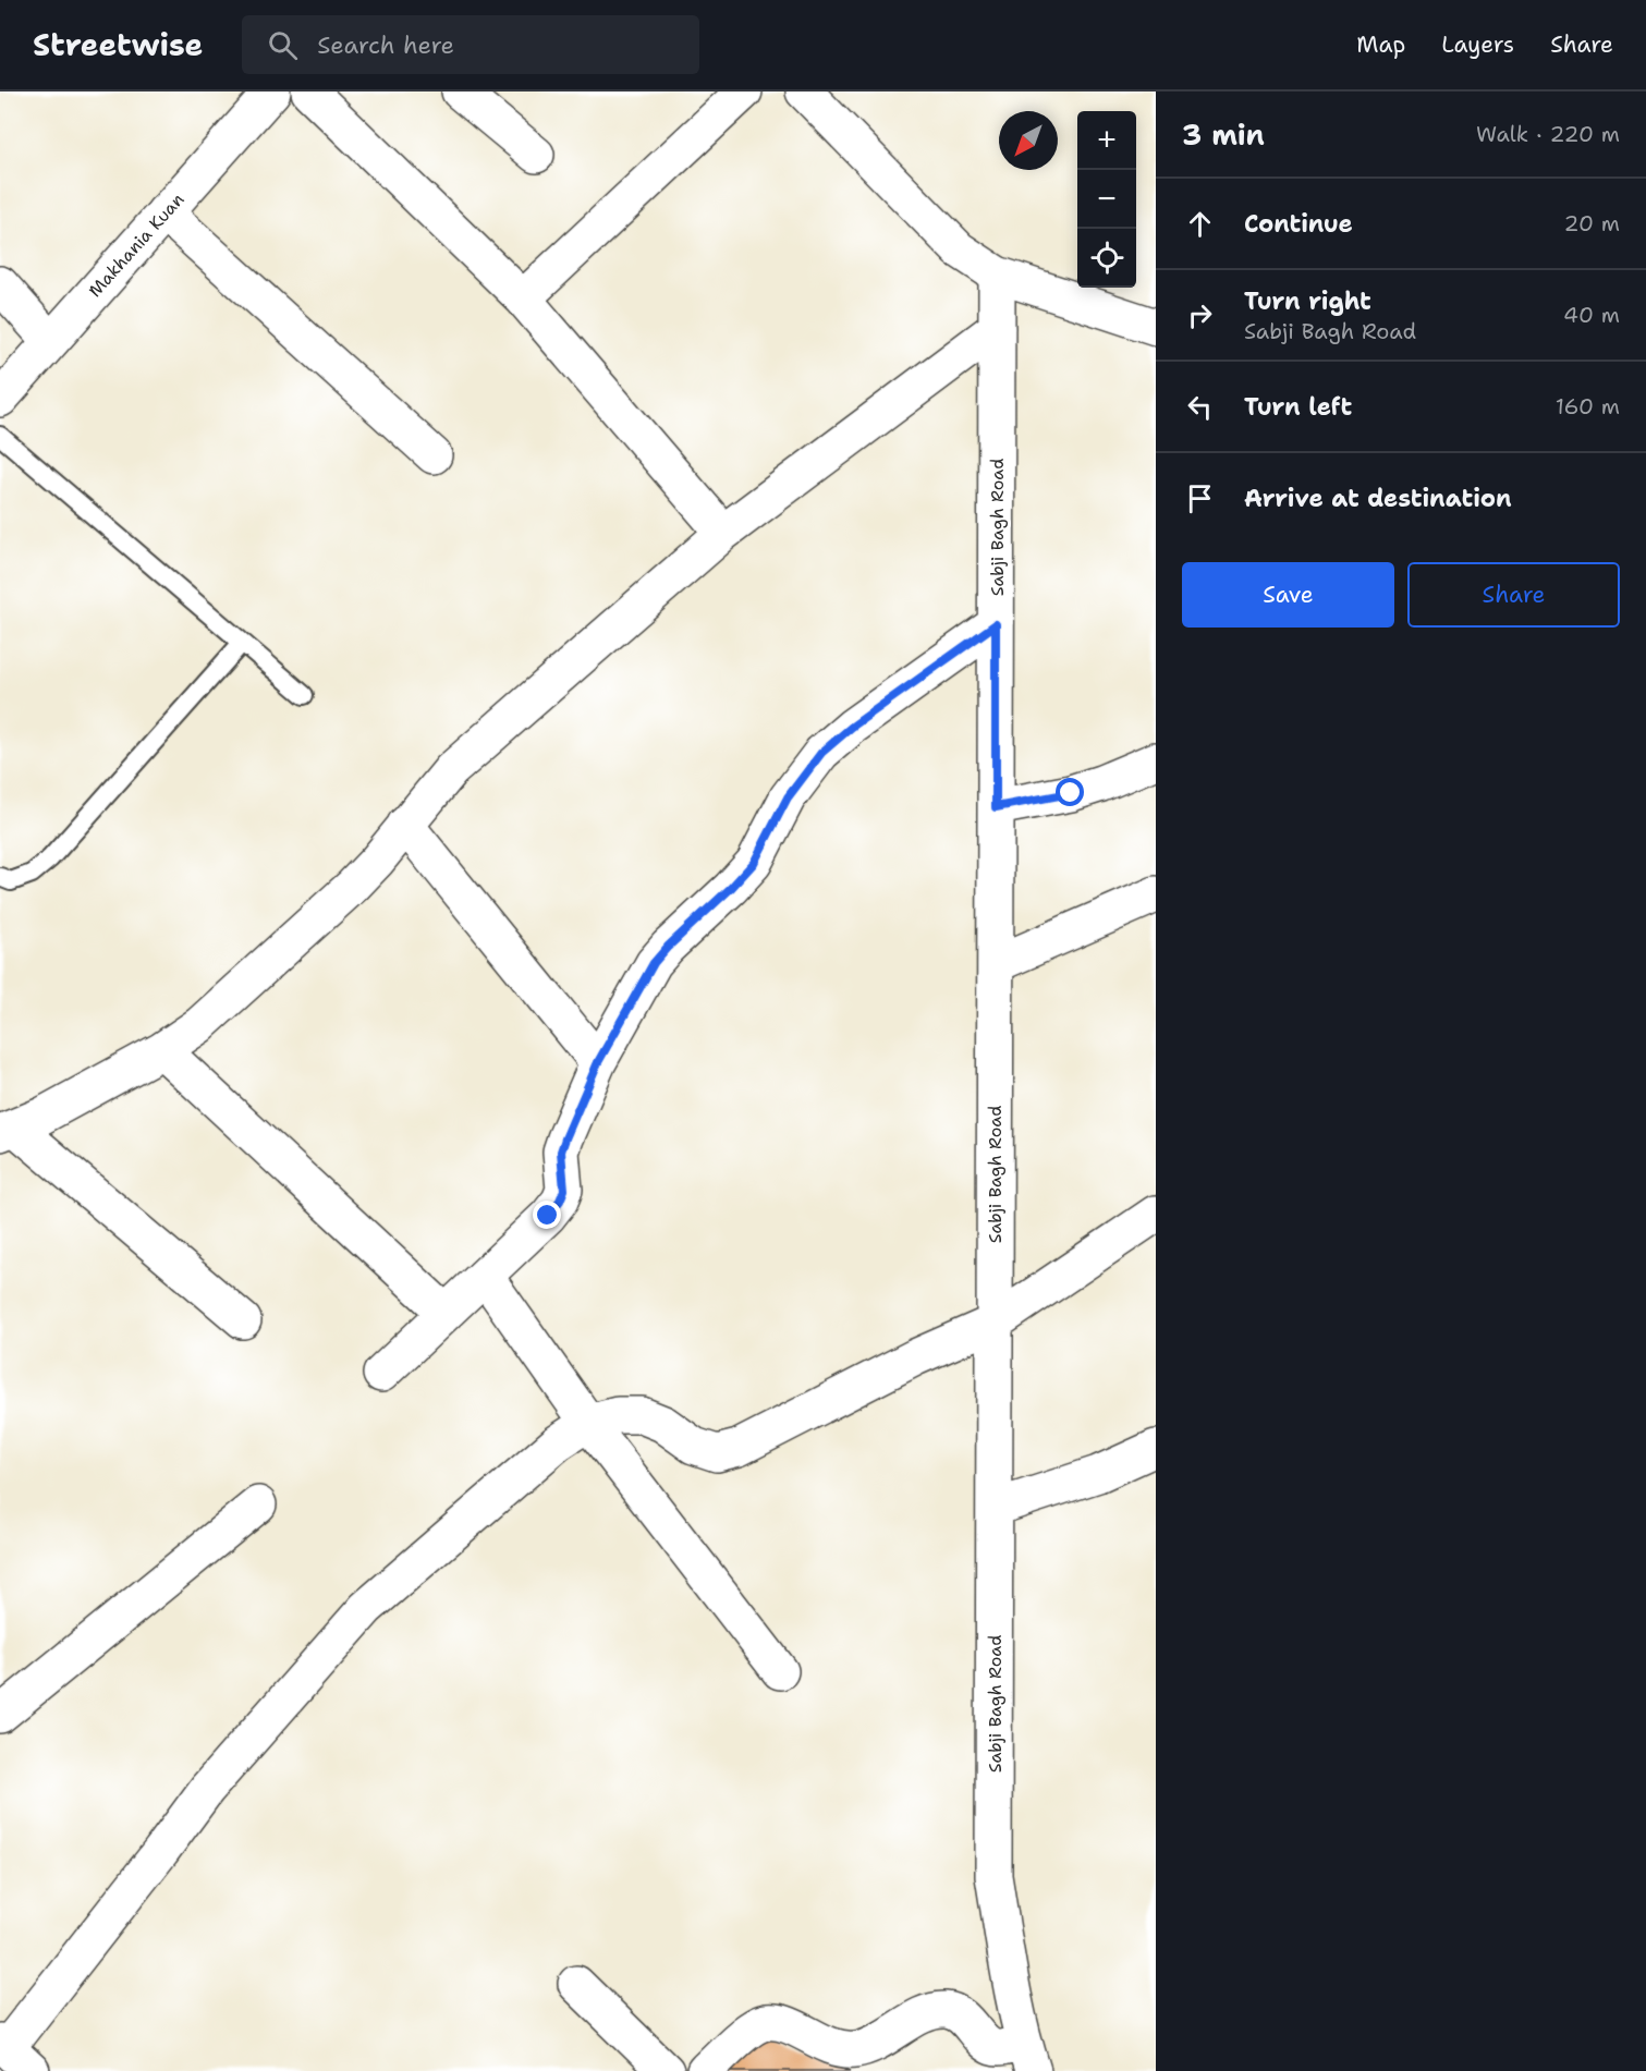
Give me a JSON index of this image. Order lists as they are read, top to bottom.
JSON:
{
  "streets": {
    "street": ["Makhania Kuan", "Sabji Bagh Road"]
  },
  "north": "bottom left",
  "page": {
    "header": "Streetwise",
    "search": "Search here",
    "nav": ["Map", "Layers", "Share"],
    "heading": ["3 min", "Walk · 220 m"],
    "map_buttons": ["+", "−"],
    "list": [
      ["Continue", "20 m"],
      ["Turn right", "Sabji Bagh Road", "40 m"],
      ["Turn left", "160 m"],
      "Arrive at destination"
    ],
    "buttons": ["Save", "Share"]
  }
}
